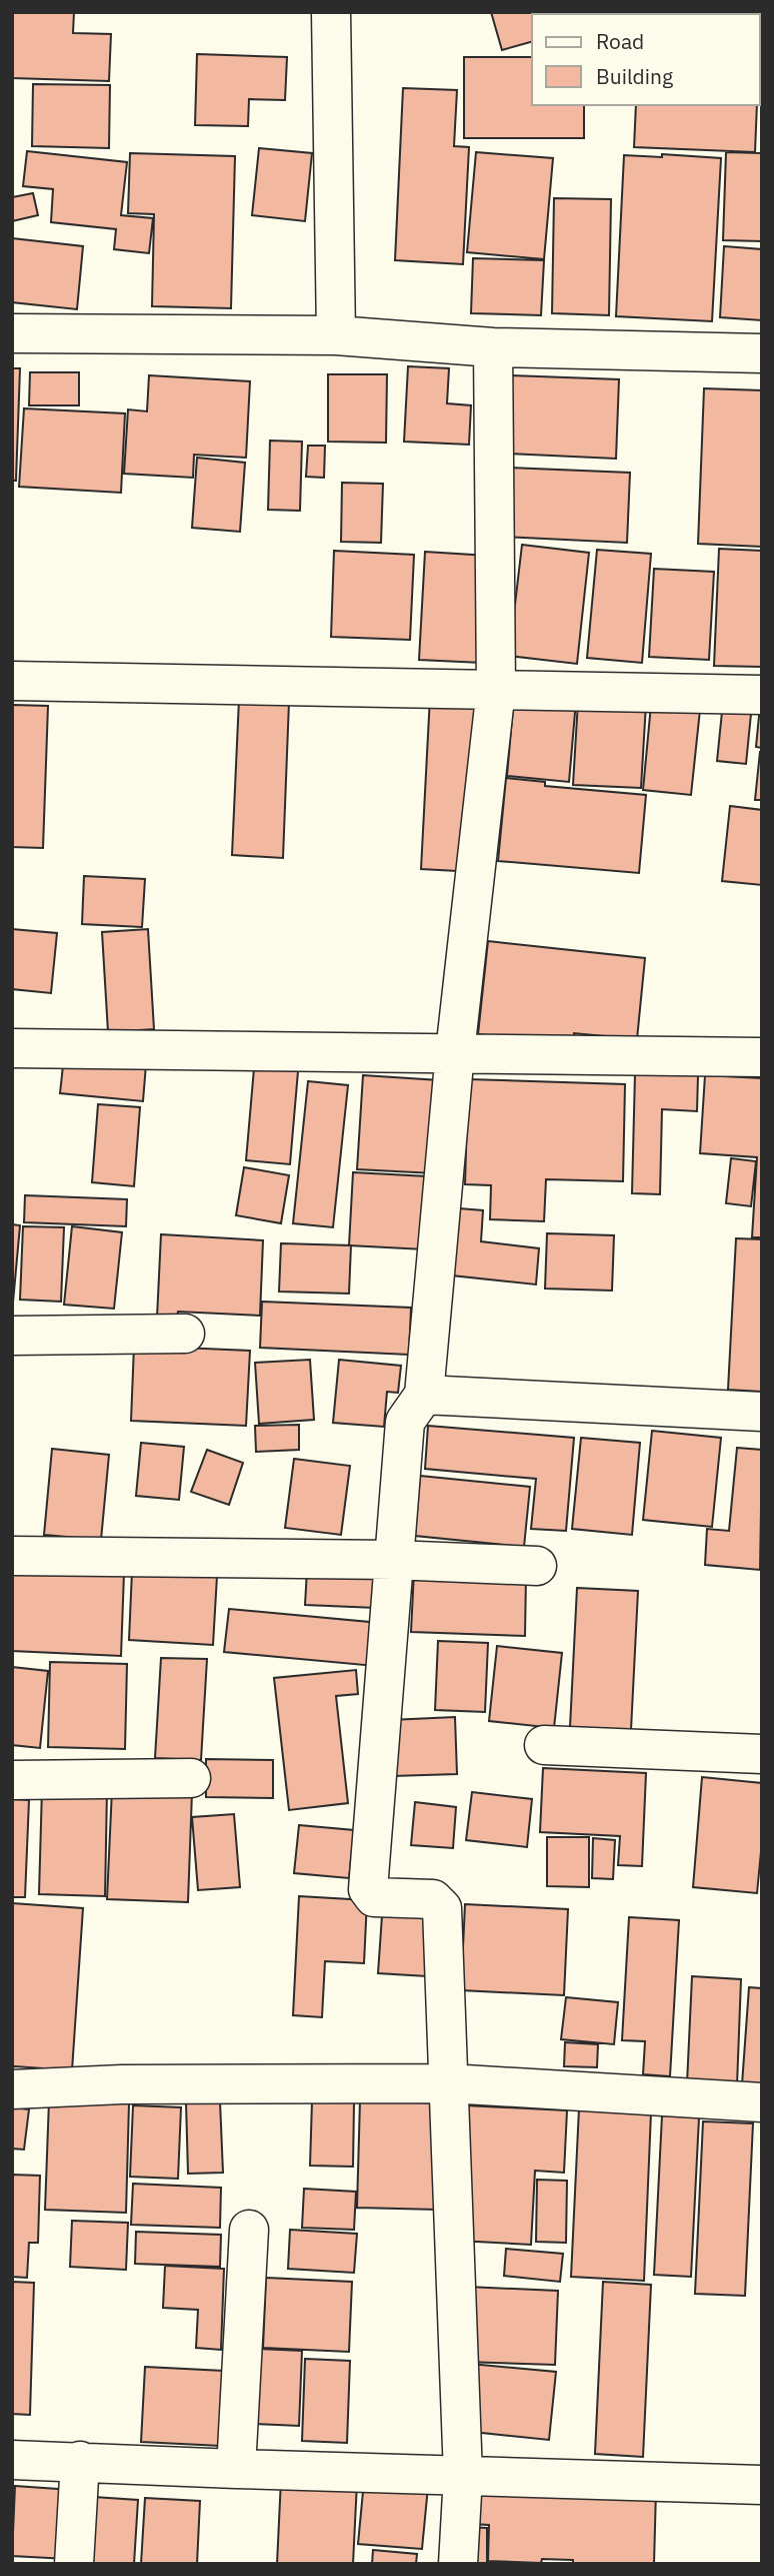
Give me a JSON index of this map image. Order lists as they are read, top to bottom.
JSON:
{
  "legend": ["Road", "Building"]
}
